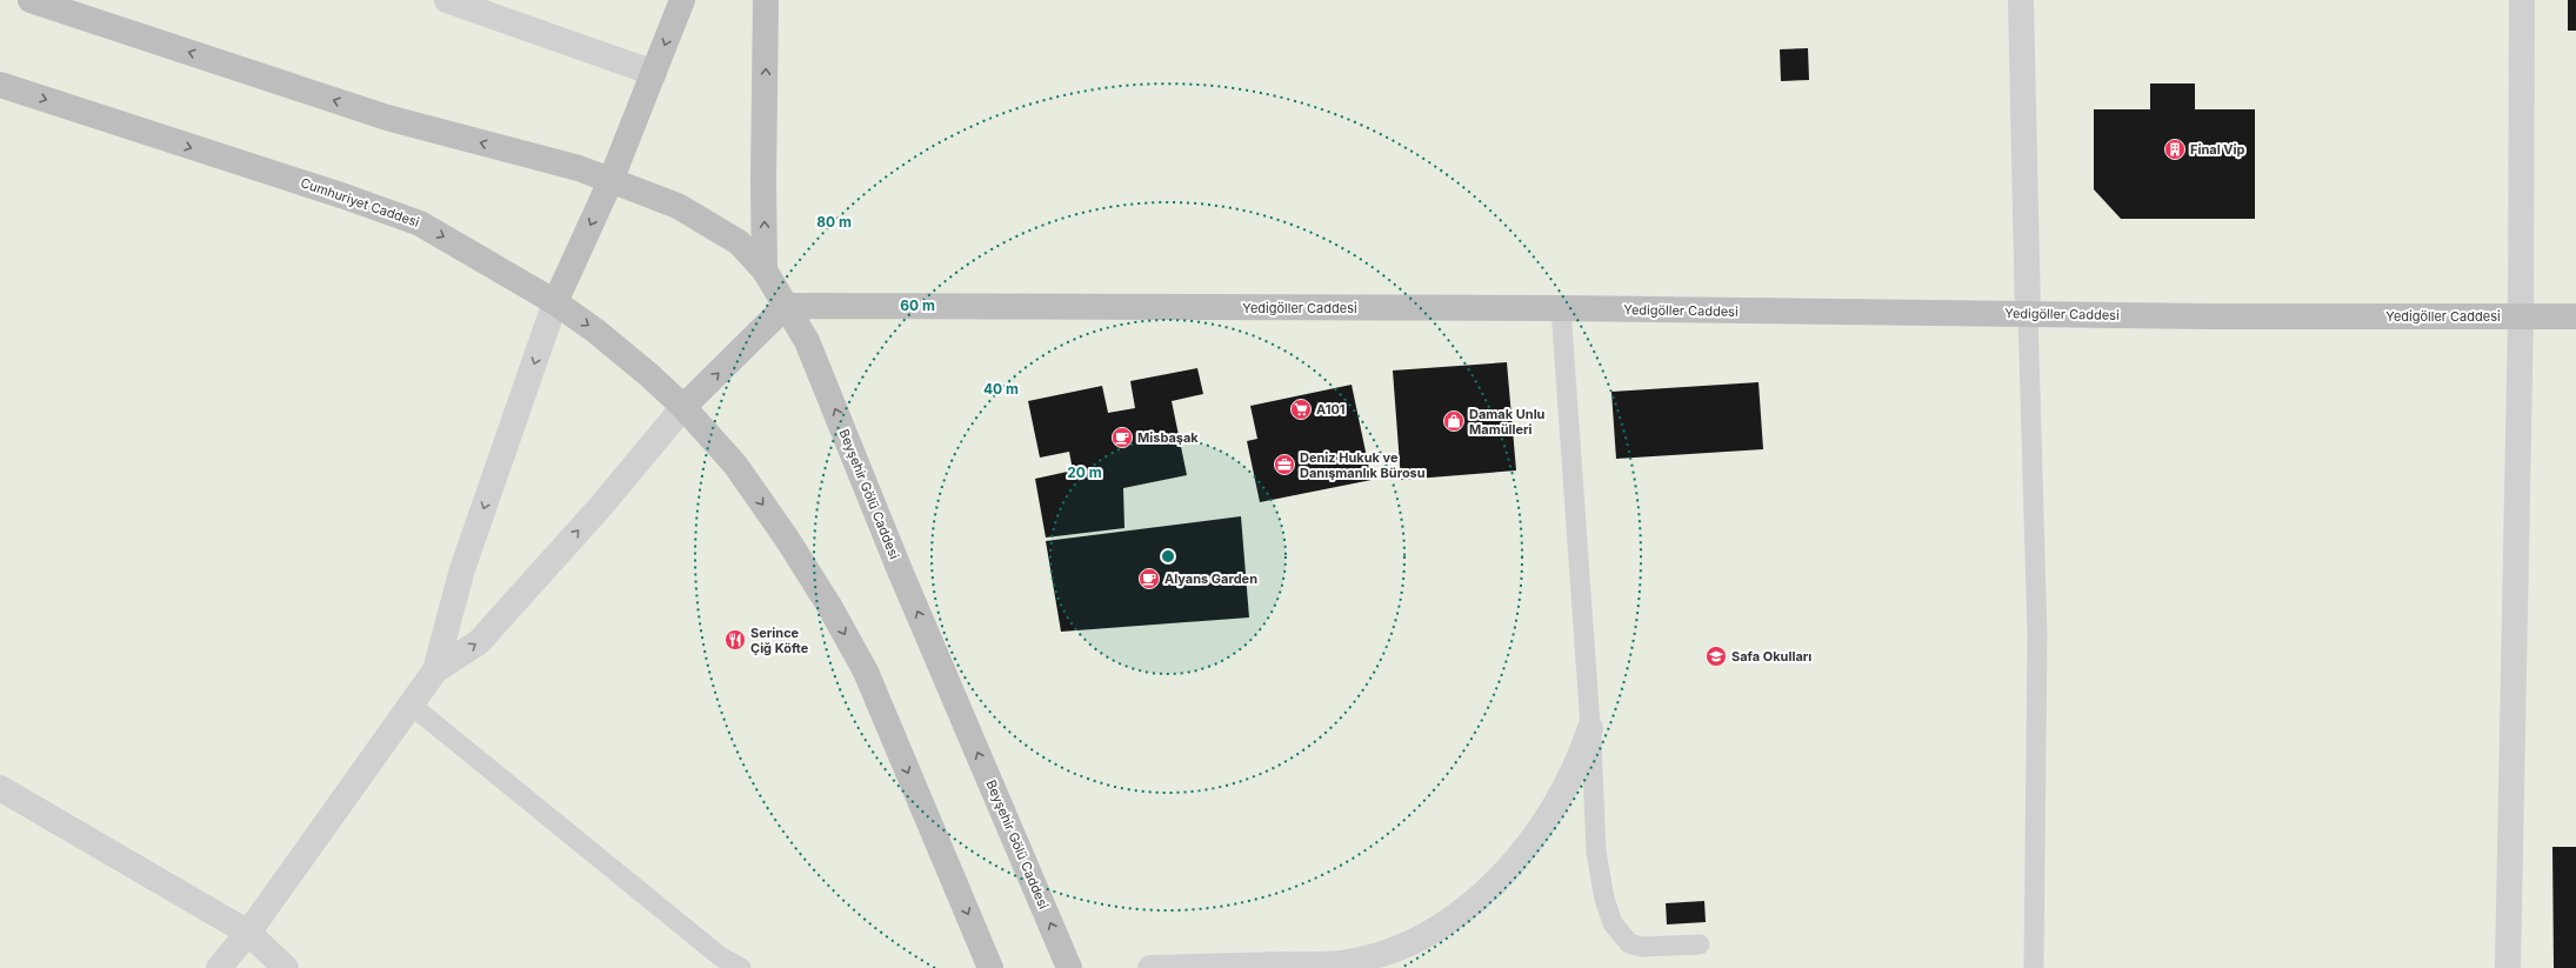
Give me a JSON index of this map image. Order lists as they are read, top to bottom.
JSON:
{
  "streets": {
    "main road": ["Cumhuriyet Caddesi", "Yedigöller Caddesi", "Beyşehir Gölü Caddesi"]
  },
  "crossings": [
    ["Yedigöller Caddesi", "Beyşehir Gölü Caddesi"]
  ],
  "one_way": ["Cumhuriyet Caddesi", "Beyşehir Gölü Caddesi"],
  "places": {
    "building": ["Final Vip"],
    "supermarket": ["A101"],
    "shop": ["Damak Unlu Mamülleri"],
    "cafe": ["Misbaşak", "Alyans Garden"],
    "office": ["Deniz Hukuk ve Danışmanlık Bürosu"],
    "restaurant": ["Serince Çiğ Köfte"],
    "school or university": ["Safa Okulları"]
  },
  "rings": [
    "80 m",
    "60 m",
    "40 m",
    "20 m"
  ]
}
